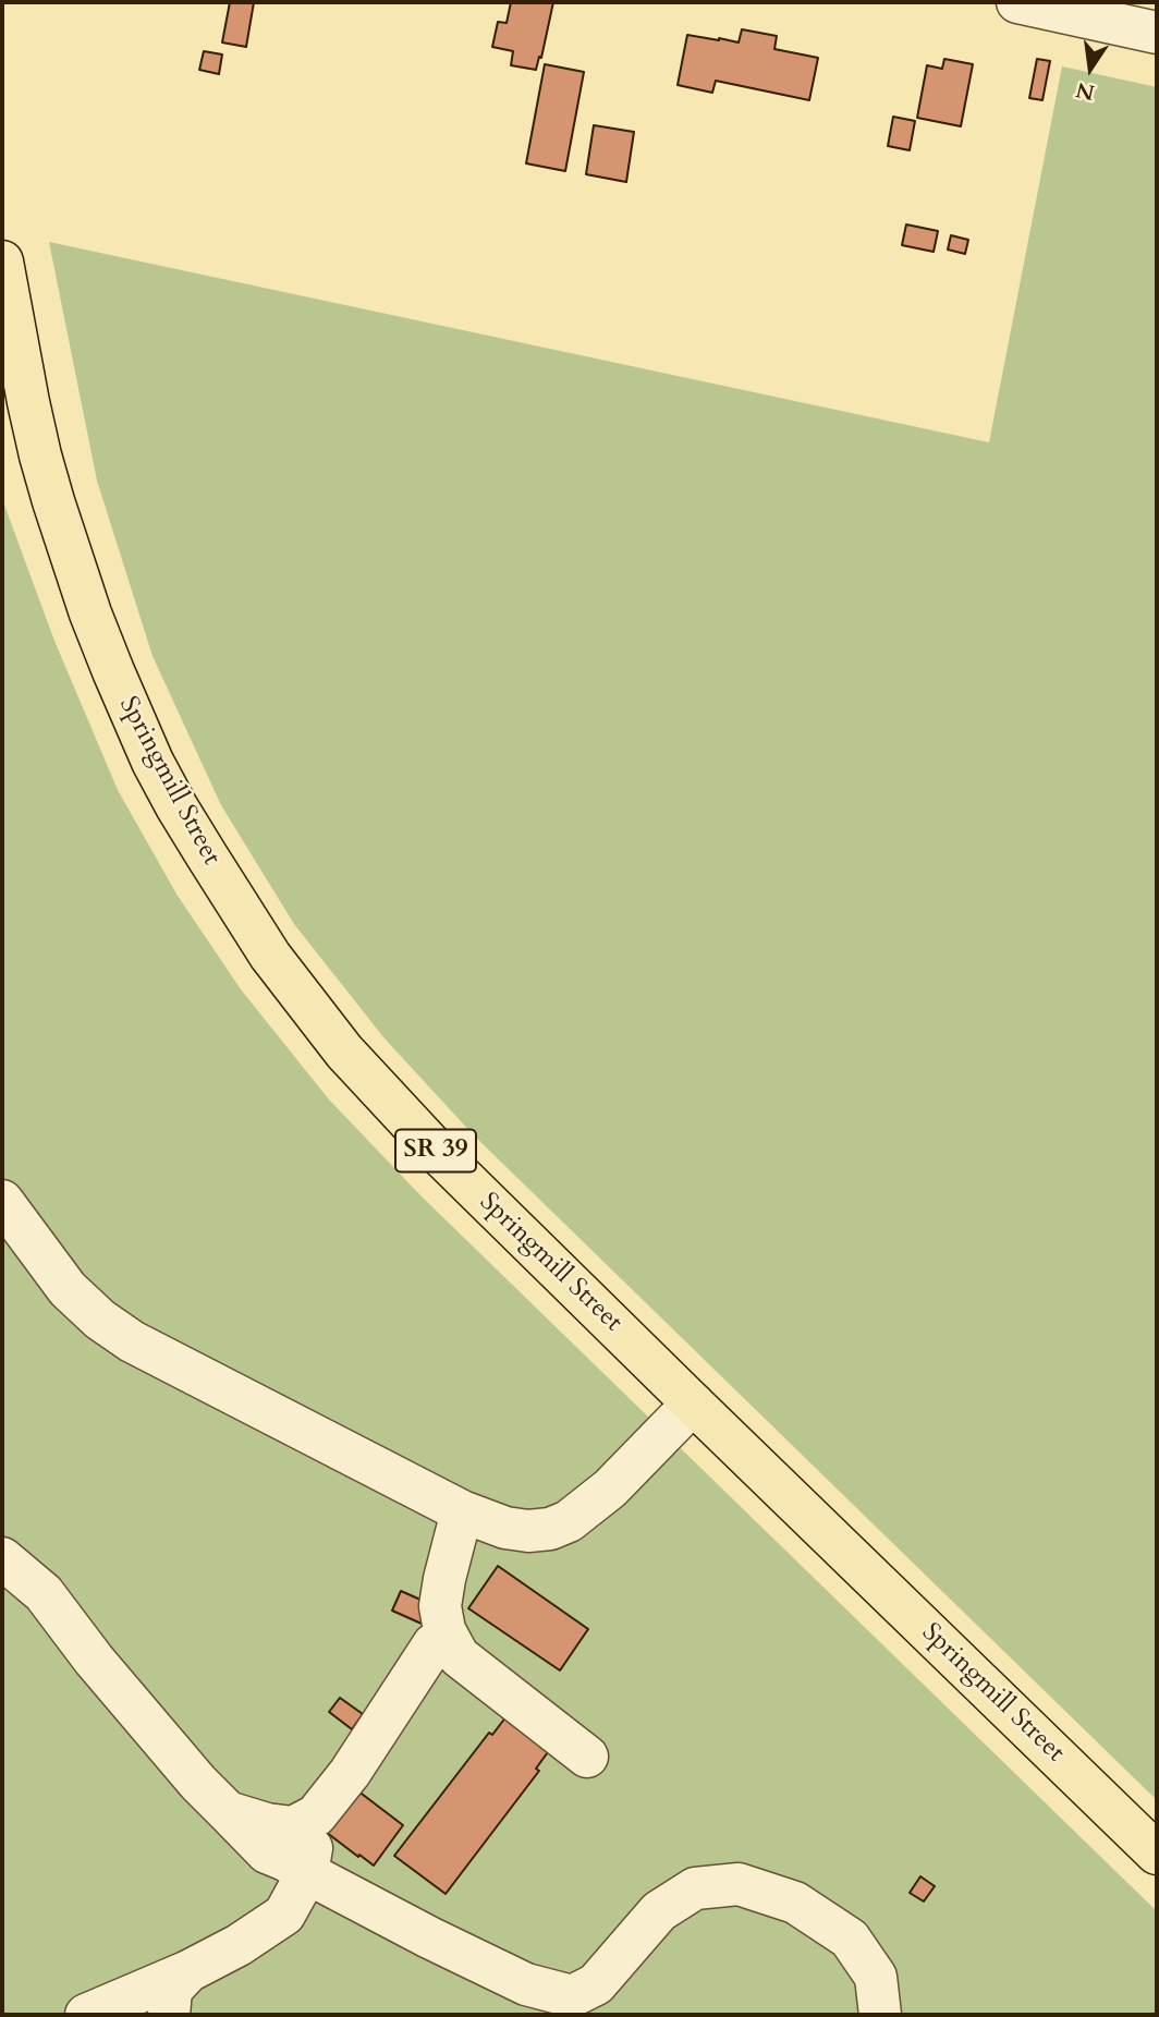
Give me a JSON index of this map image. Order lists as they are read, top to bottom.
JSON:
{
  "streets": {
    "main road": ["Springmill Street", "SR 39"]
  },
  "north": "bottom"
}
